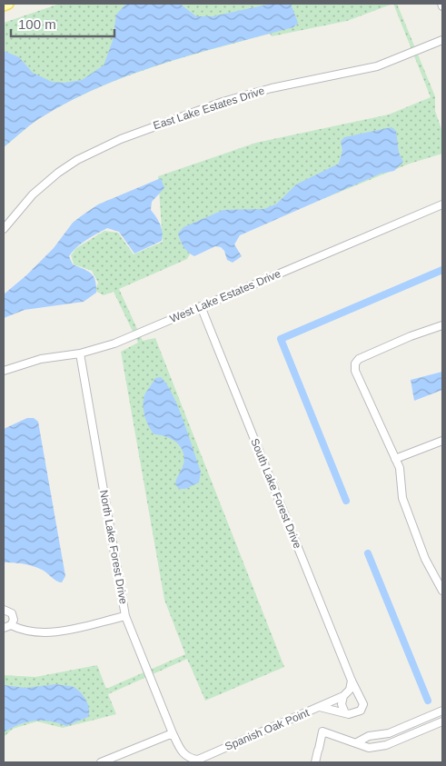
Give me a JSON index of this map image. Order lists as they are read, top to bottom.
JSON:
{
  "streets": {
    "street": [
      "East Lake Estates Drive",
      "West Lake Estates Drive",
      "South Lake Forest Drive",
      "North Lake Forest Drive",
      "Spanish Oak Point"
    ]
  },
  "crossings": [
    ["West Lake Estates Drive", "South Lake Forest Drive"],
    ["West Lake Estates Drive", "North Lake Forest Drive"],
    ["North Lake Forest Drive", "Spanish Oak Point"]
  ],
  "scale_bar": "100 m"
}
